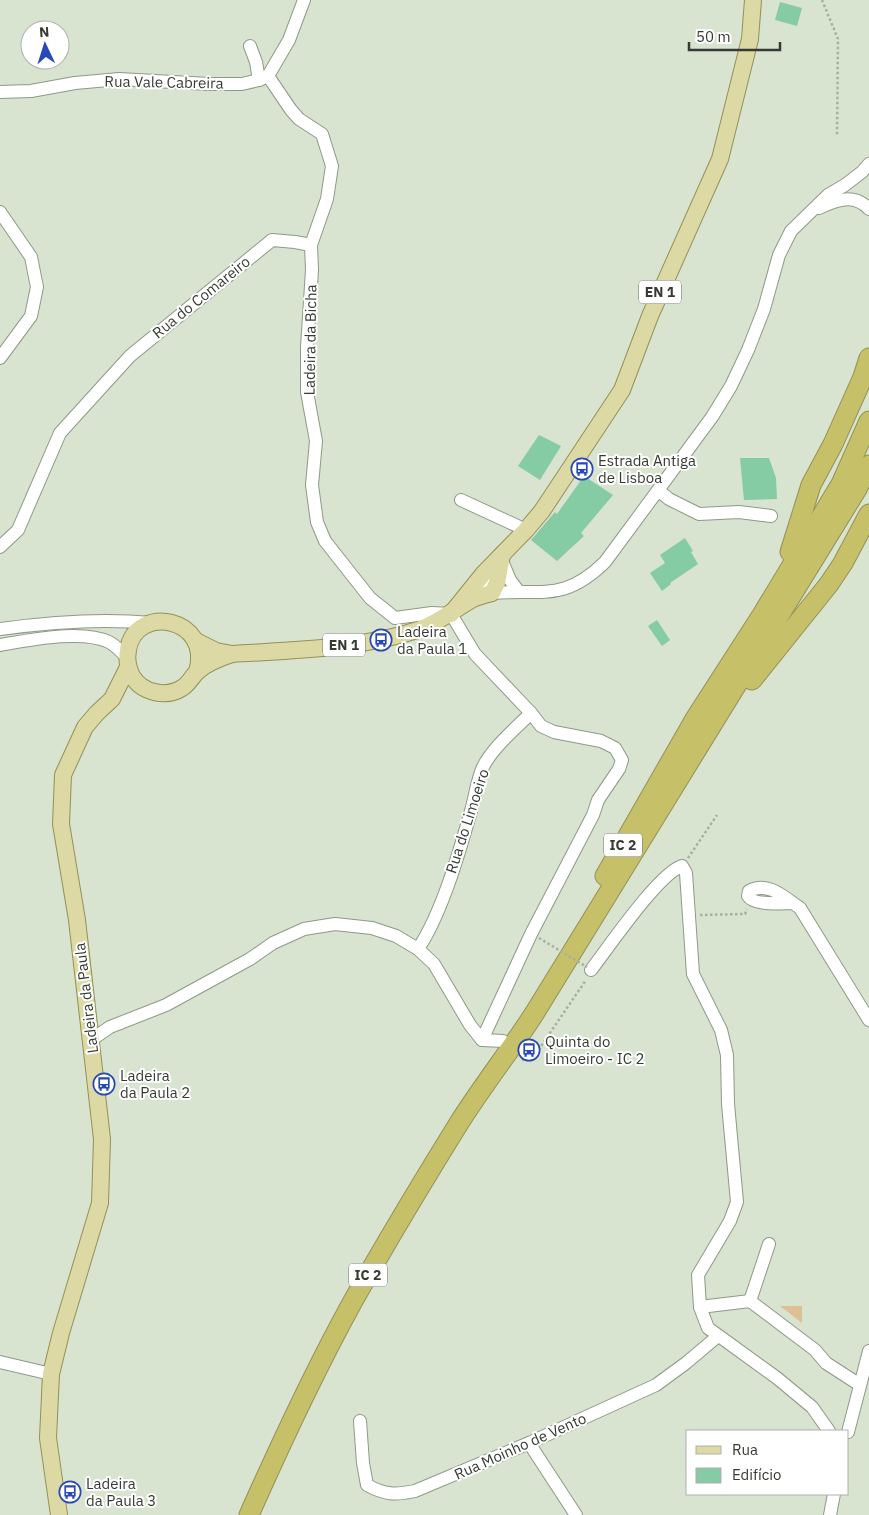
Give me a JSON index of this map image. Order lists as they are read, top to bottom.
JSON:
{
  "streets": {
    "highway": ["IC 2"],
    "main road": ["EN 1", "Ladeira da Paula"],
    "street": [
      "Rua Vale Cabreira",
      "Rua do Comareiro",
      "Ladeira da Bicha",
      "Rua do Limoeiro",
      "Rua Moinho de Vento"
    ]
  },
  "crossings": [
    ["EN 1", "Ladeira da Bicha"],
    ["Rua do Comareiro", "Ladeira da Bicha"]
  ],
  "places": {
    "bus stop": [
      "Estrada Antiga de Lisboa",
      "Ladeira da Paula 1",
      "Quinta do Limoeiro - IC 2",
      "Ladeira da Paula 2",
      "Ladeira da Paula 3"
    ]
  },
  "legend": ["Rua", "Edifício"],
  "scale_bar": "50 m",
  "north": "top"
}
